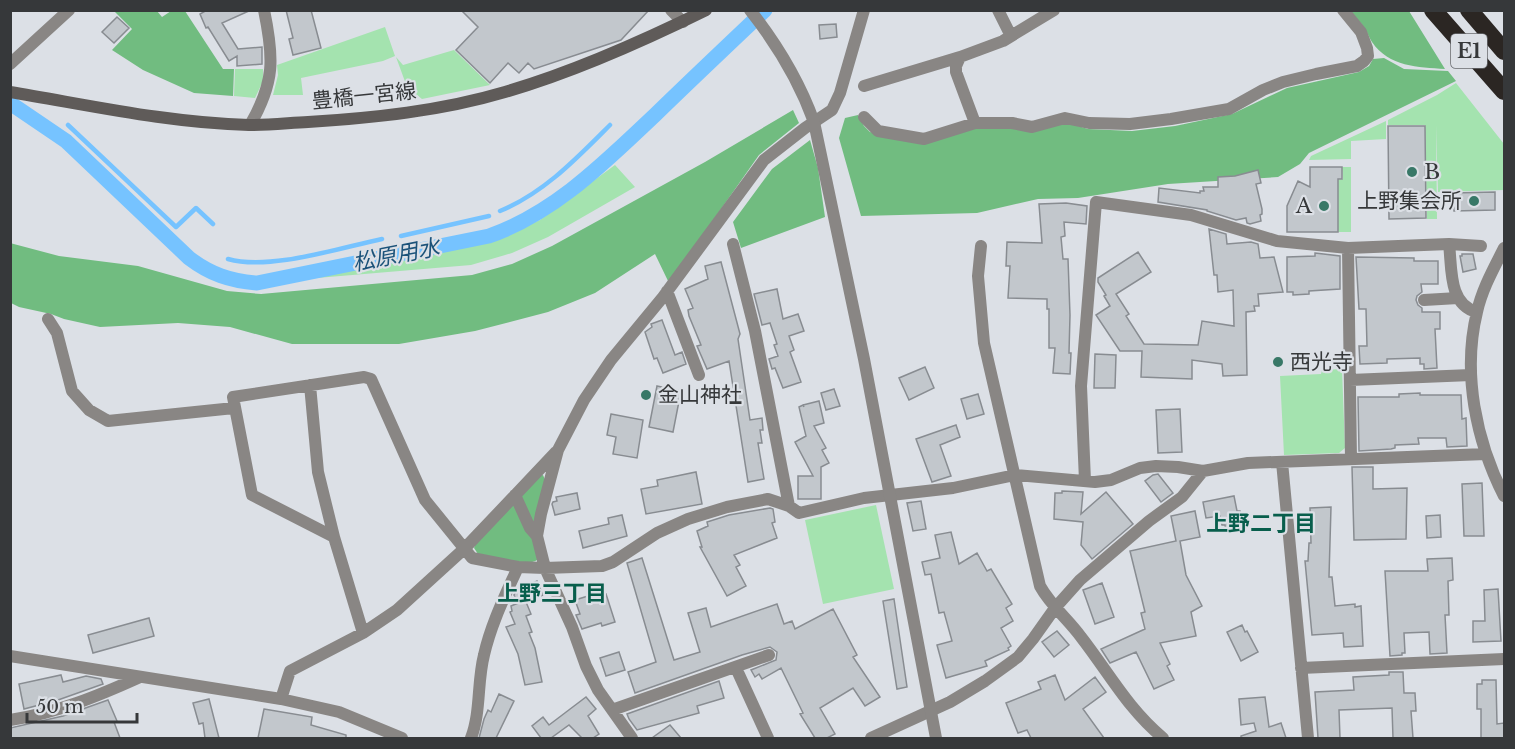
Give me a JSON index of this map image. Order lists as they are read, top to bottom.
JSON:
{
  "streets": {
    "highway": ["E1"],
    "main road": ["豊橋一宮線"]
  },
  "districts": ["上野二丁目", "上野三丁目"],
  "water": ["松原用水"],
  "places": [
    "B",
    "上野集会所",
    "A",
    "西光寺",
    "金山神社"
  ],
  "scale_bar": "50 m"
}
